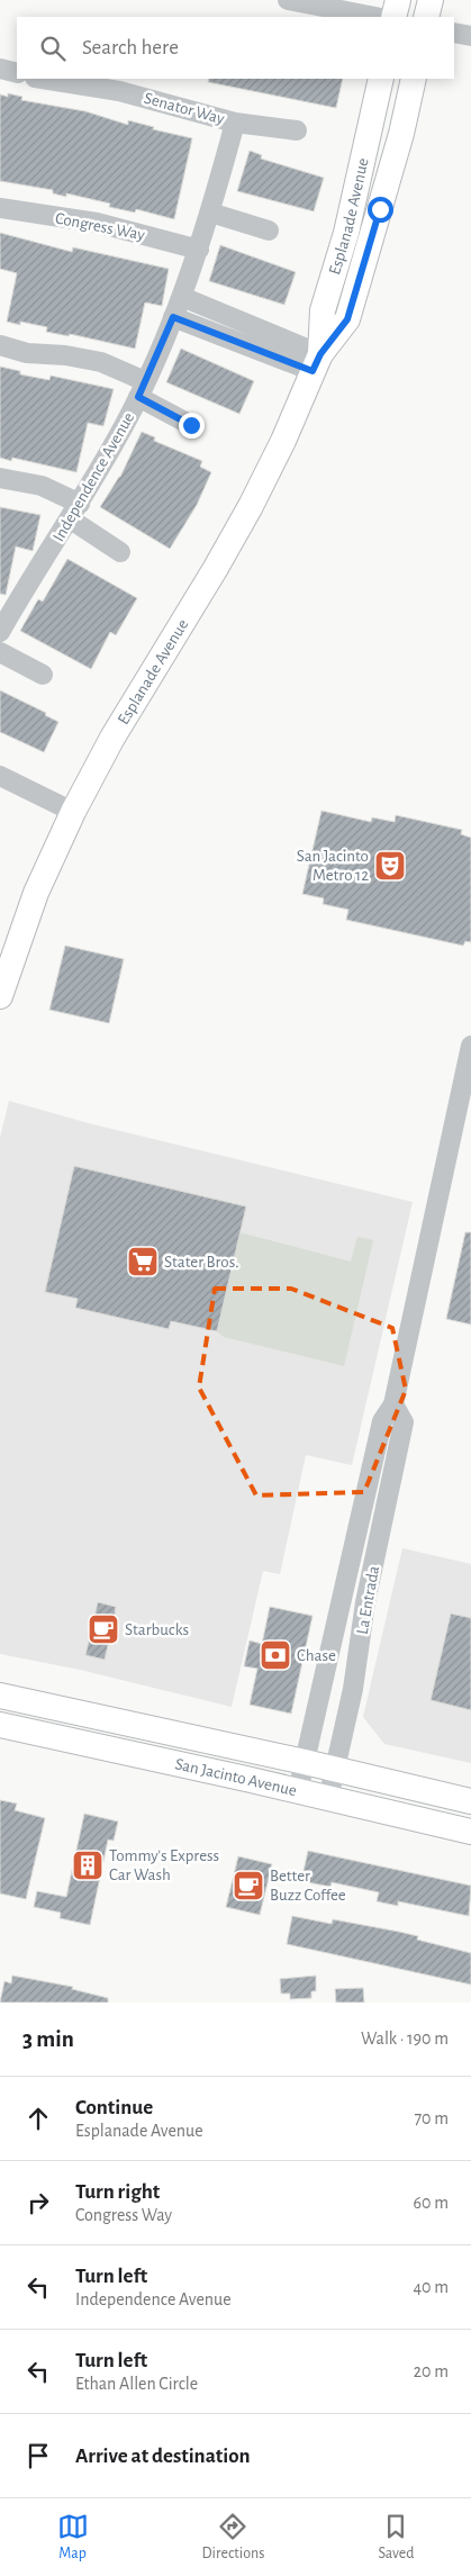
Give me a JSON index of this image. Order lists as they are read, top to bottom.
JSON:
{
  "streets": {
    "main road": ["Esplanade Avenue", "San Jacinto Avenue"],
    "street": [
      "Senator Way",
      "Congress Way",
      "Independence Avenue",
      "La Entrada"
    ]
  },
  "crossings": [
    ["Senator Way", "Independence Avenue"],
    ["Congress Way", "Independence Avenue"],
    ["La Entrada", "San Jacinto Avenue"]
  ],
  "places": {
    "theatre": ["San Jacinto Metro 12"],
    "supermarket": ["Stater Bros."],
    "cafe": ["Starbucks", "Better Buzz Coffee"],
    "bank": ["Chase"],
    "building": ["Tommy's Express Car Wash"]
  },
  "page": {
    "search": "Search here",
    "heading": ["3 min", "Walk · 190 m"],
    "list": [
      ["Continue", "Esplanade Avenue", "70 m"],
      ["Turn right", "Congress Way", "60 m"],
      ["Turn left", "Independence Avenue", "40 m"],
      ["Turn left", "Ethan Allen Circle", "20 m"],
      "Arrive at destination"
    ],
    "nav": ["Map", "Directions", "Saved"]
  }
}
